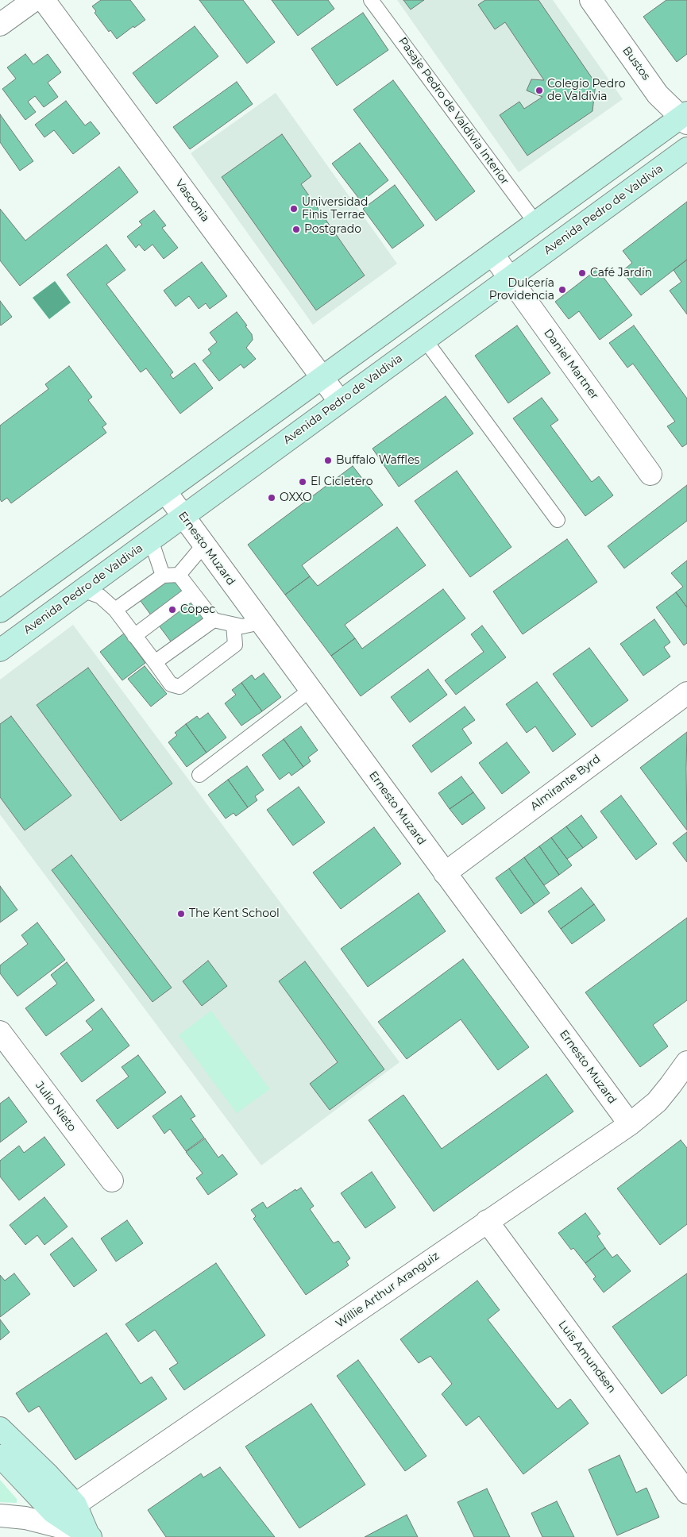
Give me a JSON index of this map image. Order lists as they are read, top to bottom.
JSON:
{
  "streets": {
    "main road": ["Avenida Pedro de Valdivia"],
    "street": [
      "Bustos",
      "Vasconia",
      "Daniel Martner",
      "Ernesto Muzard",
      "Almirante Byrd",
      "Julio Nieto",
      "Willie Arthur Aranguiz",
      "Luis Amundsen"
    ],
    "lane": ["Pasaje Pedro de Valdivia Interior"]
  },
  "crossings": [
    ["Vasconia", "Avenida Pedro de Valdivia"],
    ["Avenida Pedro de Valdivia", "Daniel Martner"],
    ["Avenida Pedro de Valdivia", "Ernesto Muzard"],
    ["Ernesto Muzard", "Almirante Byrd"],
    ["Ernesto Muzard", "Willie Arthur Aranguiz"],
    ["Willie Arthur Aranguiz", "Luis Amundsen"]
  ],
  "places": [
    "Colegio Pedro de Valdivia",
    "Universidad Finis Terrae",
    "Postgrado",
    "Café Jardín",
    "Dulcería Providencia",
    "Buffalo Waffles",
    "El Cicletero",
    "OXXO",
    "Copec",
    "The Kent School"
  ]
}
